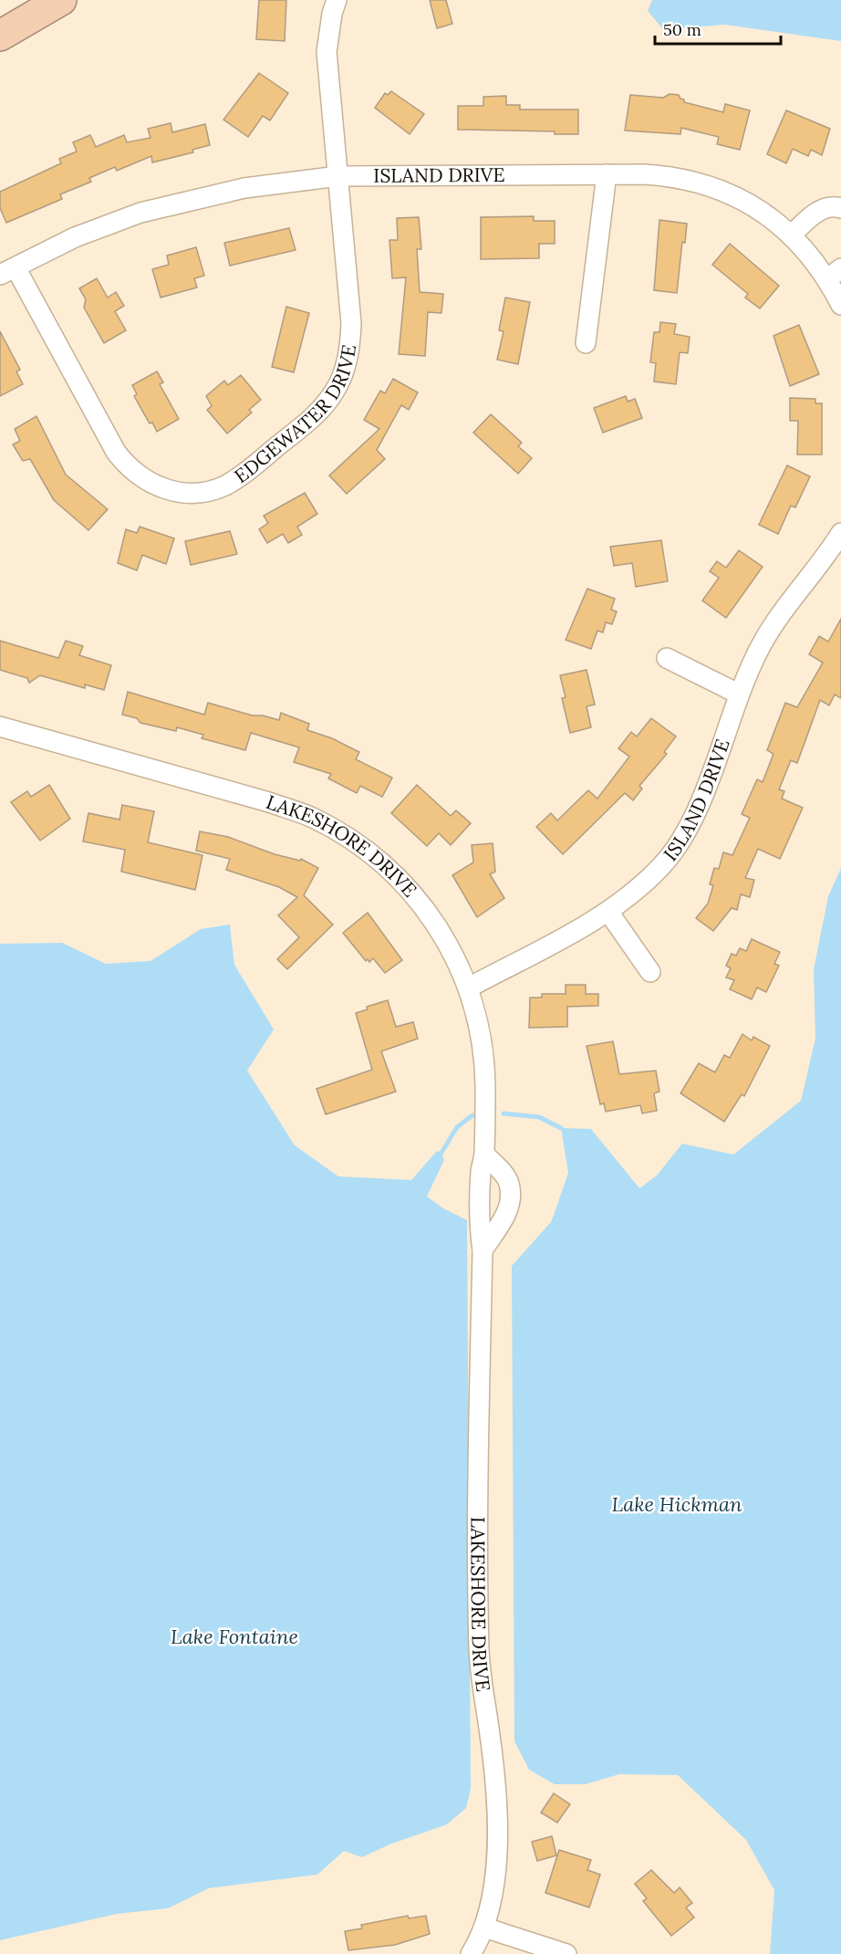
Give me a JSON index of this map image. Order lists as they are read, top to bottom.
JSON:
{
  "streets": {
    "street": ["ISLAND DRIVE", "EDGEWATER DRIVE", "LAKESHORE DRIVE"]
  },
  "crossings": [
    ["ISLAND DRIVE", "EDGEWATER DRIVE"],
    ["ISLAND DRIVE", "LAKESHORE DRIVE"]
  ],
  "water": ["Lake Hickman", "Lake Fontaine"],
  "scale_bar": "50 m"
}
